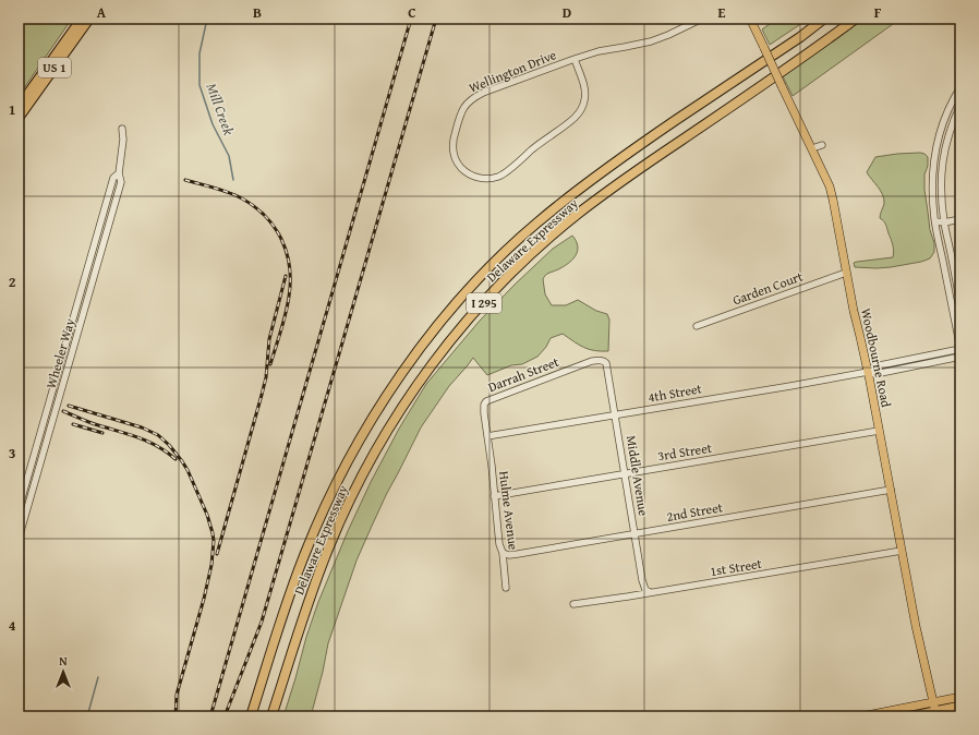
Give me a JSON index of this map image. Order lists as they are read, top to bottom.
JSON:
{
  "streets": {
    "highway": ["US 1", "Delaware Expressway", "I 295"],
    "main road": ["Woodbourne Road"],
    "street": [
      "Wellington Drive",
      "Garden Court",
      "Wheeler Way",
      "Darrah Street",
      "4th Street",
      "3rd Street",
      "Middle Avenue",
      "Hulme Avenue",
      "2nd Street",
      "1st Street"
    ]
  },
  "crossings": [
    ["Garden Court", "Woodbourne Road"],
    ["Woodbourne Road", "4th Street"],
    ["Woodbourne Road", "3rd Street"],
    ["Woodbourne Road", "2nd Street"],
    ["Woodbourne Road", "1st Street"],
    ["Darrah Street", "4th Street"],
    ["Darrah Street", "Middle Avenue"],
    ["Darrah Street", "Hulme Avenue"],
    ["4th Street", "Middle Avenue"],
    ["4th Street", "Hulme Avenue"],
    ["3rd Street", "Middle Avenue"],
    ["3rd Street", "Hulme Avenue"],
    ["Middle Avenue", "2nd Street"],
    ["Middle Avenue", "1st Street"],
    ["Hulme Avenue", "2nd Street"]
  ],
  "water": ["Mill Creek"],
  "north": "top",
  "grid": {
    "columns": [
      "A",
      "B",
      "C",
      "D",
      "E",
      "F"
    ],
    "rows": [
      "1",
      "2",
      "3",
      "4"
    ]
  }
}
